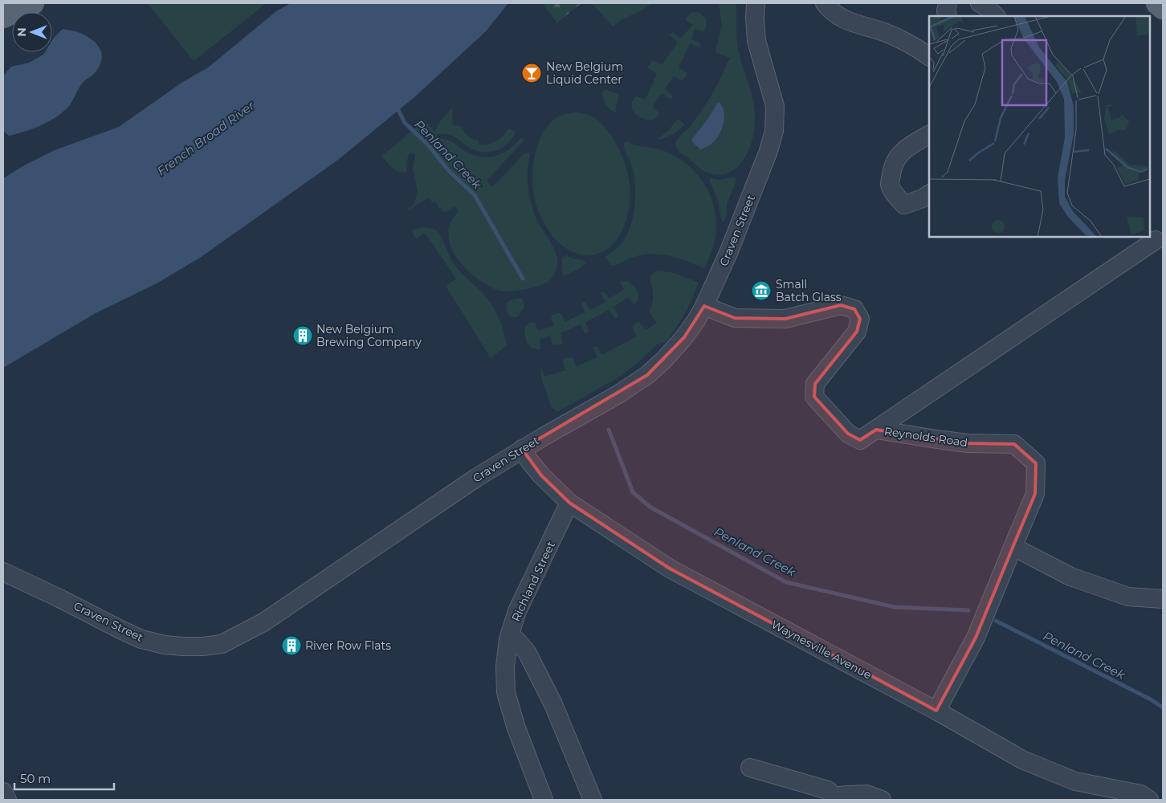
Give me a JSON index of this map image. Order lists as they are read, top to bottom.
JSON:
{
  "streets": {
    "street": [
      "Craven Street",
      "Reynolds Road",
      "Richland Street",
      "Waynesville Avenue"
    ]
  },
  "crossings": [
    ["Craven Street", "Waynesville Avenue"],
    ["Reynolds Road", "Waynesville Avenue"],
    ["Richland Street", "Waynesville Avenue"]
  ],
  "water": ["French Broad River", "Penland Creek"],
  "places": {
    "bar": ["New Belgium Liquid Center"],
    "museum": ["Small Batch Glass"],
    "building": ["New Belgium Brewing Company", "River Row Flats"]
  },
  "scale_bar": "50 m",
  "north": "left"
}
